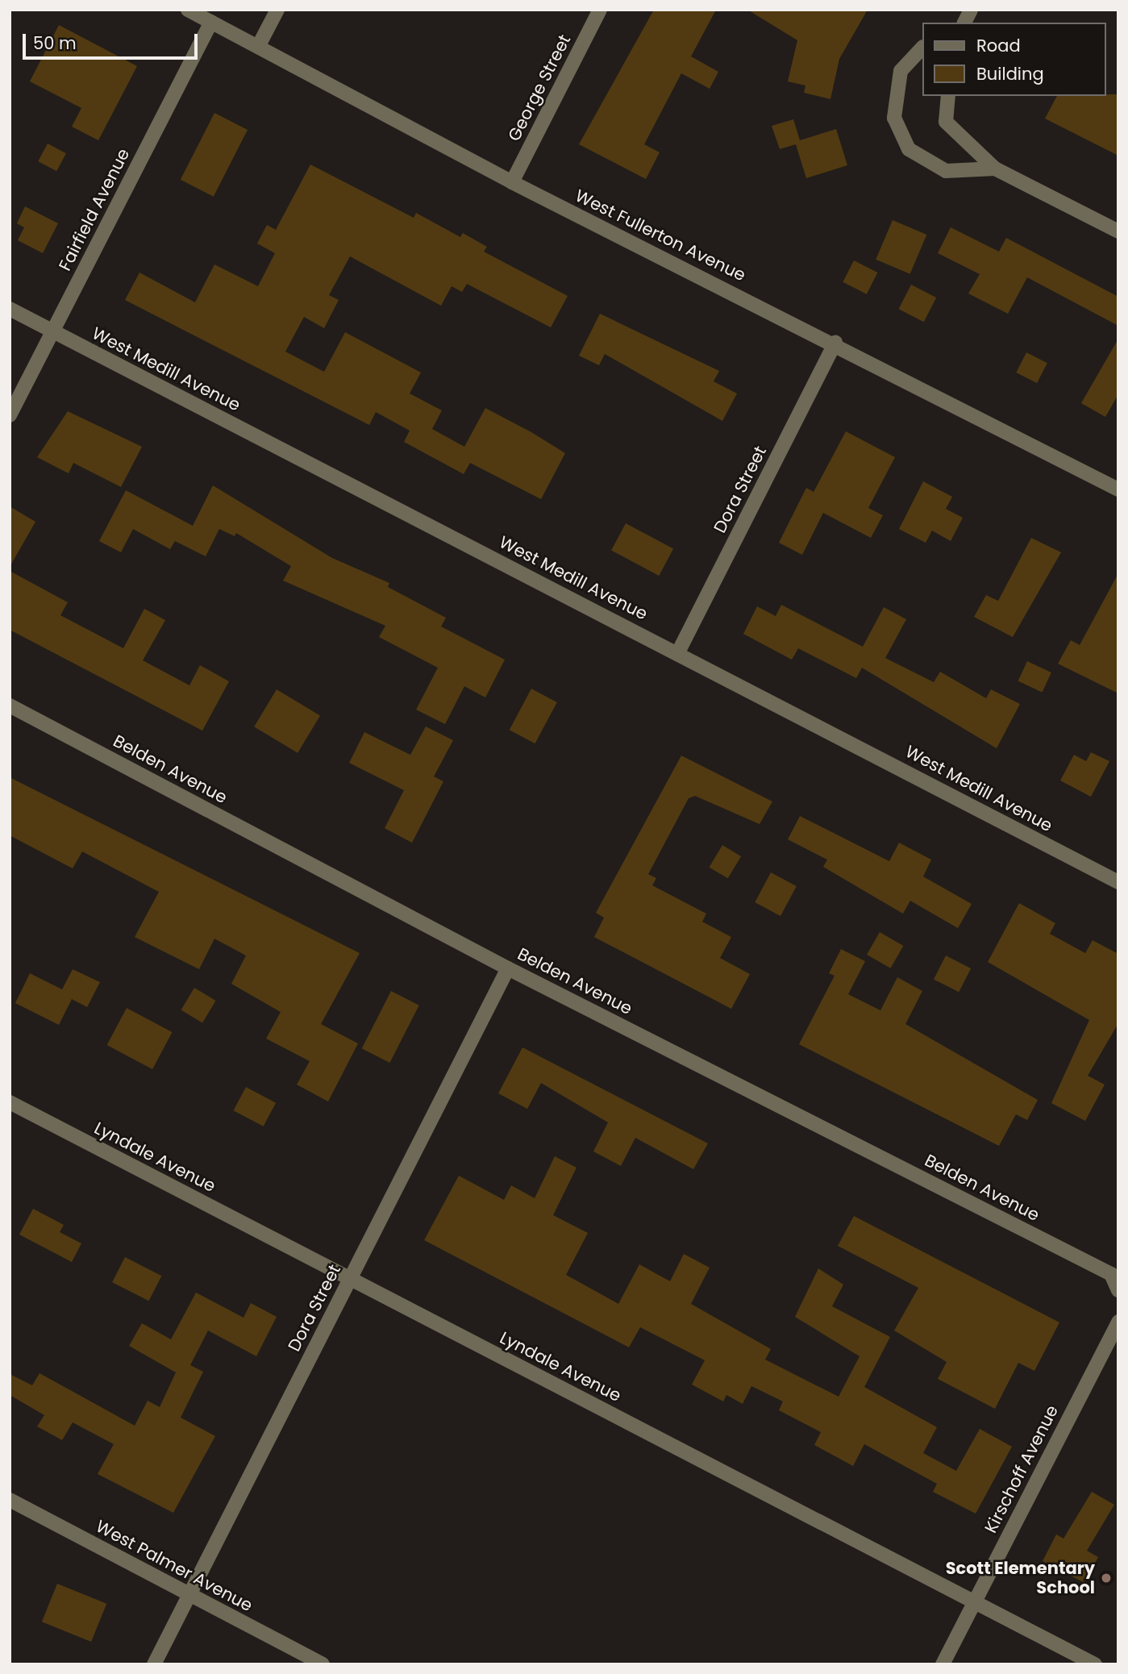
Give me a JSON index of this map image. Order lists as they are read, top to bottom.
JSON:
{
  "streets": {
    "street": [
      "George Street",
      "Fairfield Avenue",
      "West Fullerton Avenue",
      "West Medill Avenue",
      "Dora Street",
      "Belden Avenue",
      "Lyndale Avenue",
      "Kirschoff Avenue",
      "West Palmer Avenue"
    ]
  },
  "crossings": [
    ["George Street", "West Fullerton Avenue"],
    ["Fairfield Avenue", "West Fullerton Avenue"],
    ["Fairfield Avenue", "West Medill Avenue"],
    ["West Fullerton Avenue", "Dora Street"],
    ["West Medill Avenue", "Dora Street"],
    ["Dora Street", "Belden Avenue"],
    ["Dora Street", "Lyndale Avenue"],
    ["Dora Street", "West Palmer Avenue"],
    ["Lyndale Avenue", "Kirschoff Avenue"]
  ],
  "places": ["Scott Elementary School"],
  "legend": ["Road", "Building"],
  "scale_bar": "50 m"
}
